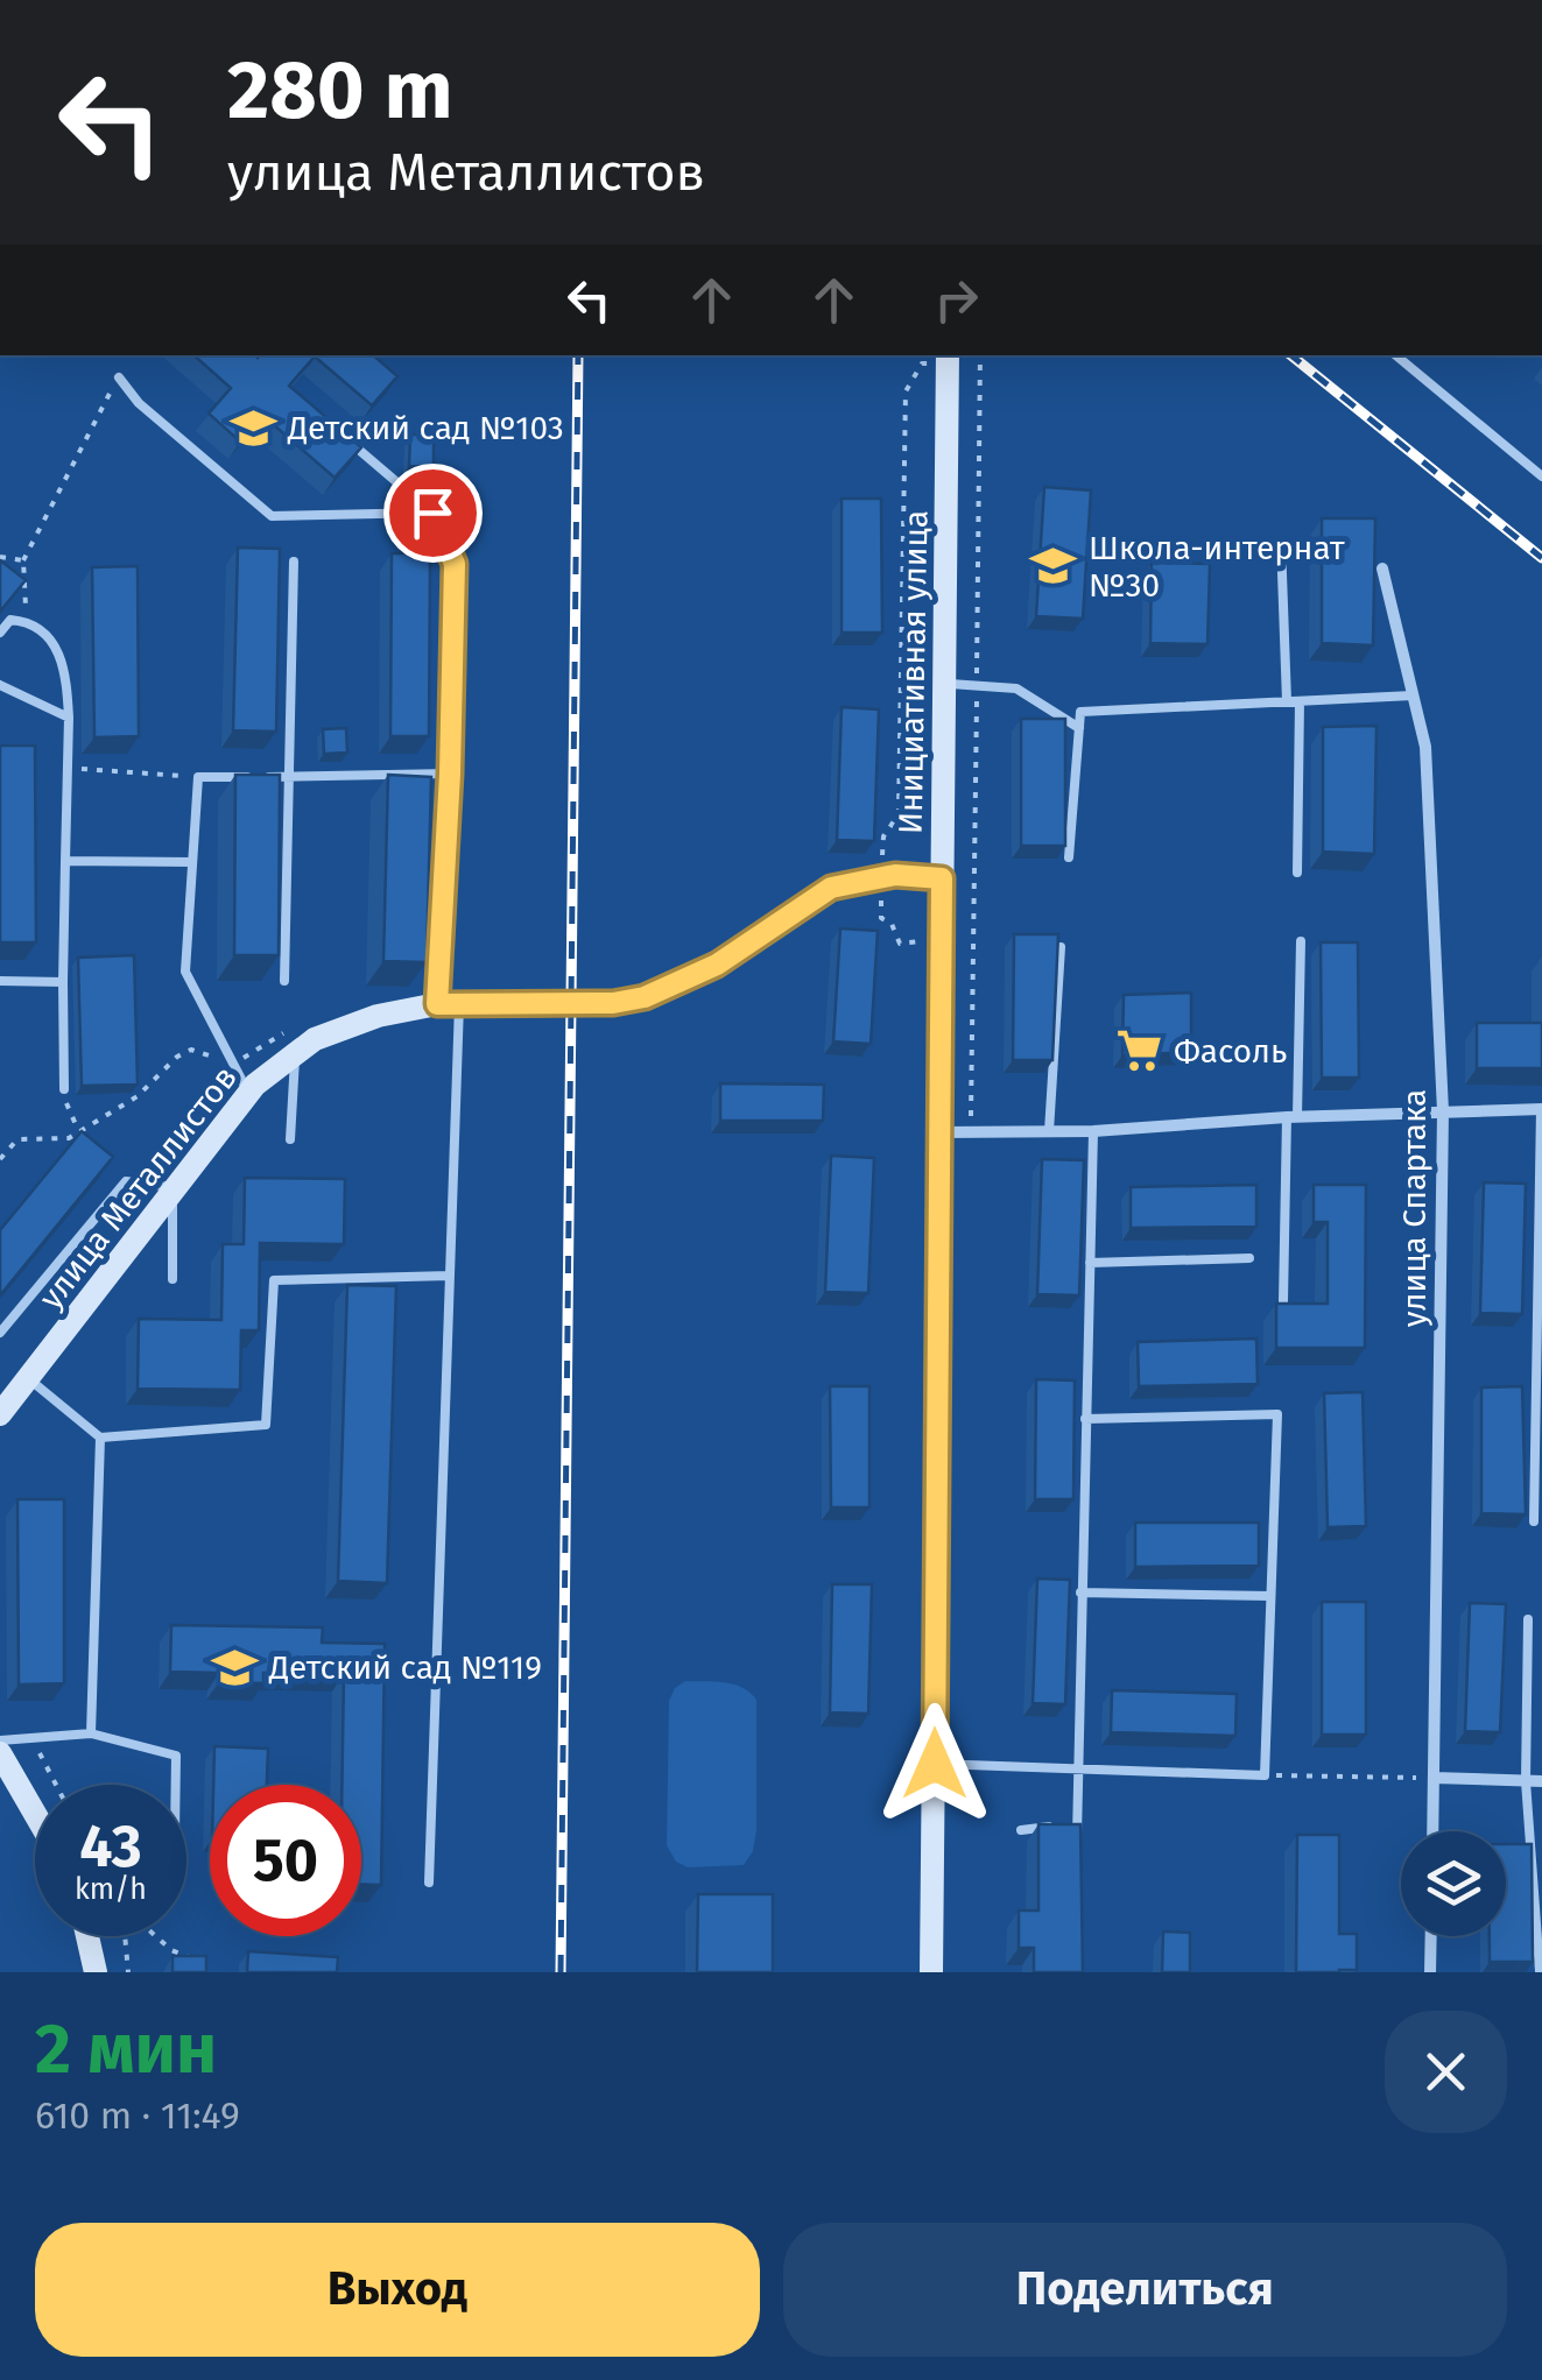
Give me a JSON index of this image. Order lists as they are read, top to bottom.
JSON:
{
  "streets": {
    "main road": ["Инициативная улица", "улица Металлистов"],
    "street": ["улица Спартака"]
  },
  "crossings": [
    ["Инициативная улица", "улица Металлистов"]
  ],
  "places": {
    "school or university": ["Детский сад №103", "Школа-интернат №30", "Детский сад №119"],
    "supermarket": ["Фасоль"]
  },
  "page": {
    "turn": ["280 m", "улица Металлистов"],
    "speed": "43 km/h",
    "limit": "50",
    "heading": ["2 мин", "610 m · 11:49"],
    "buttons": ["Выход", "Поделиться"]
  }
}
